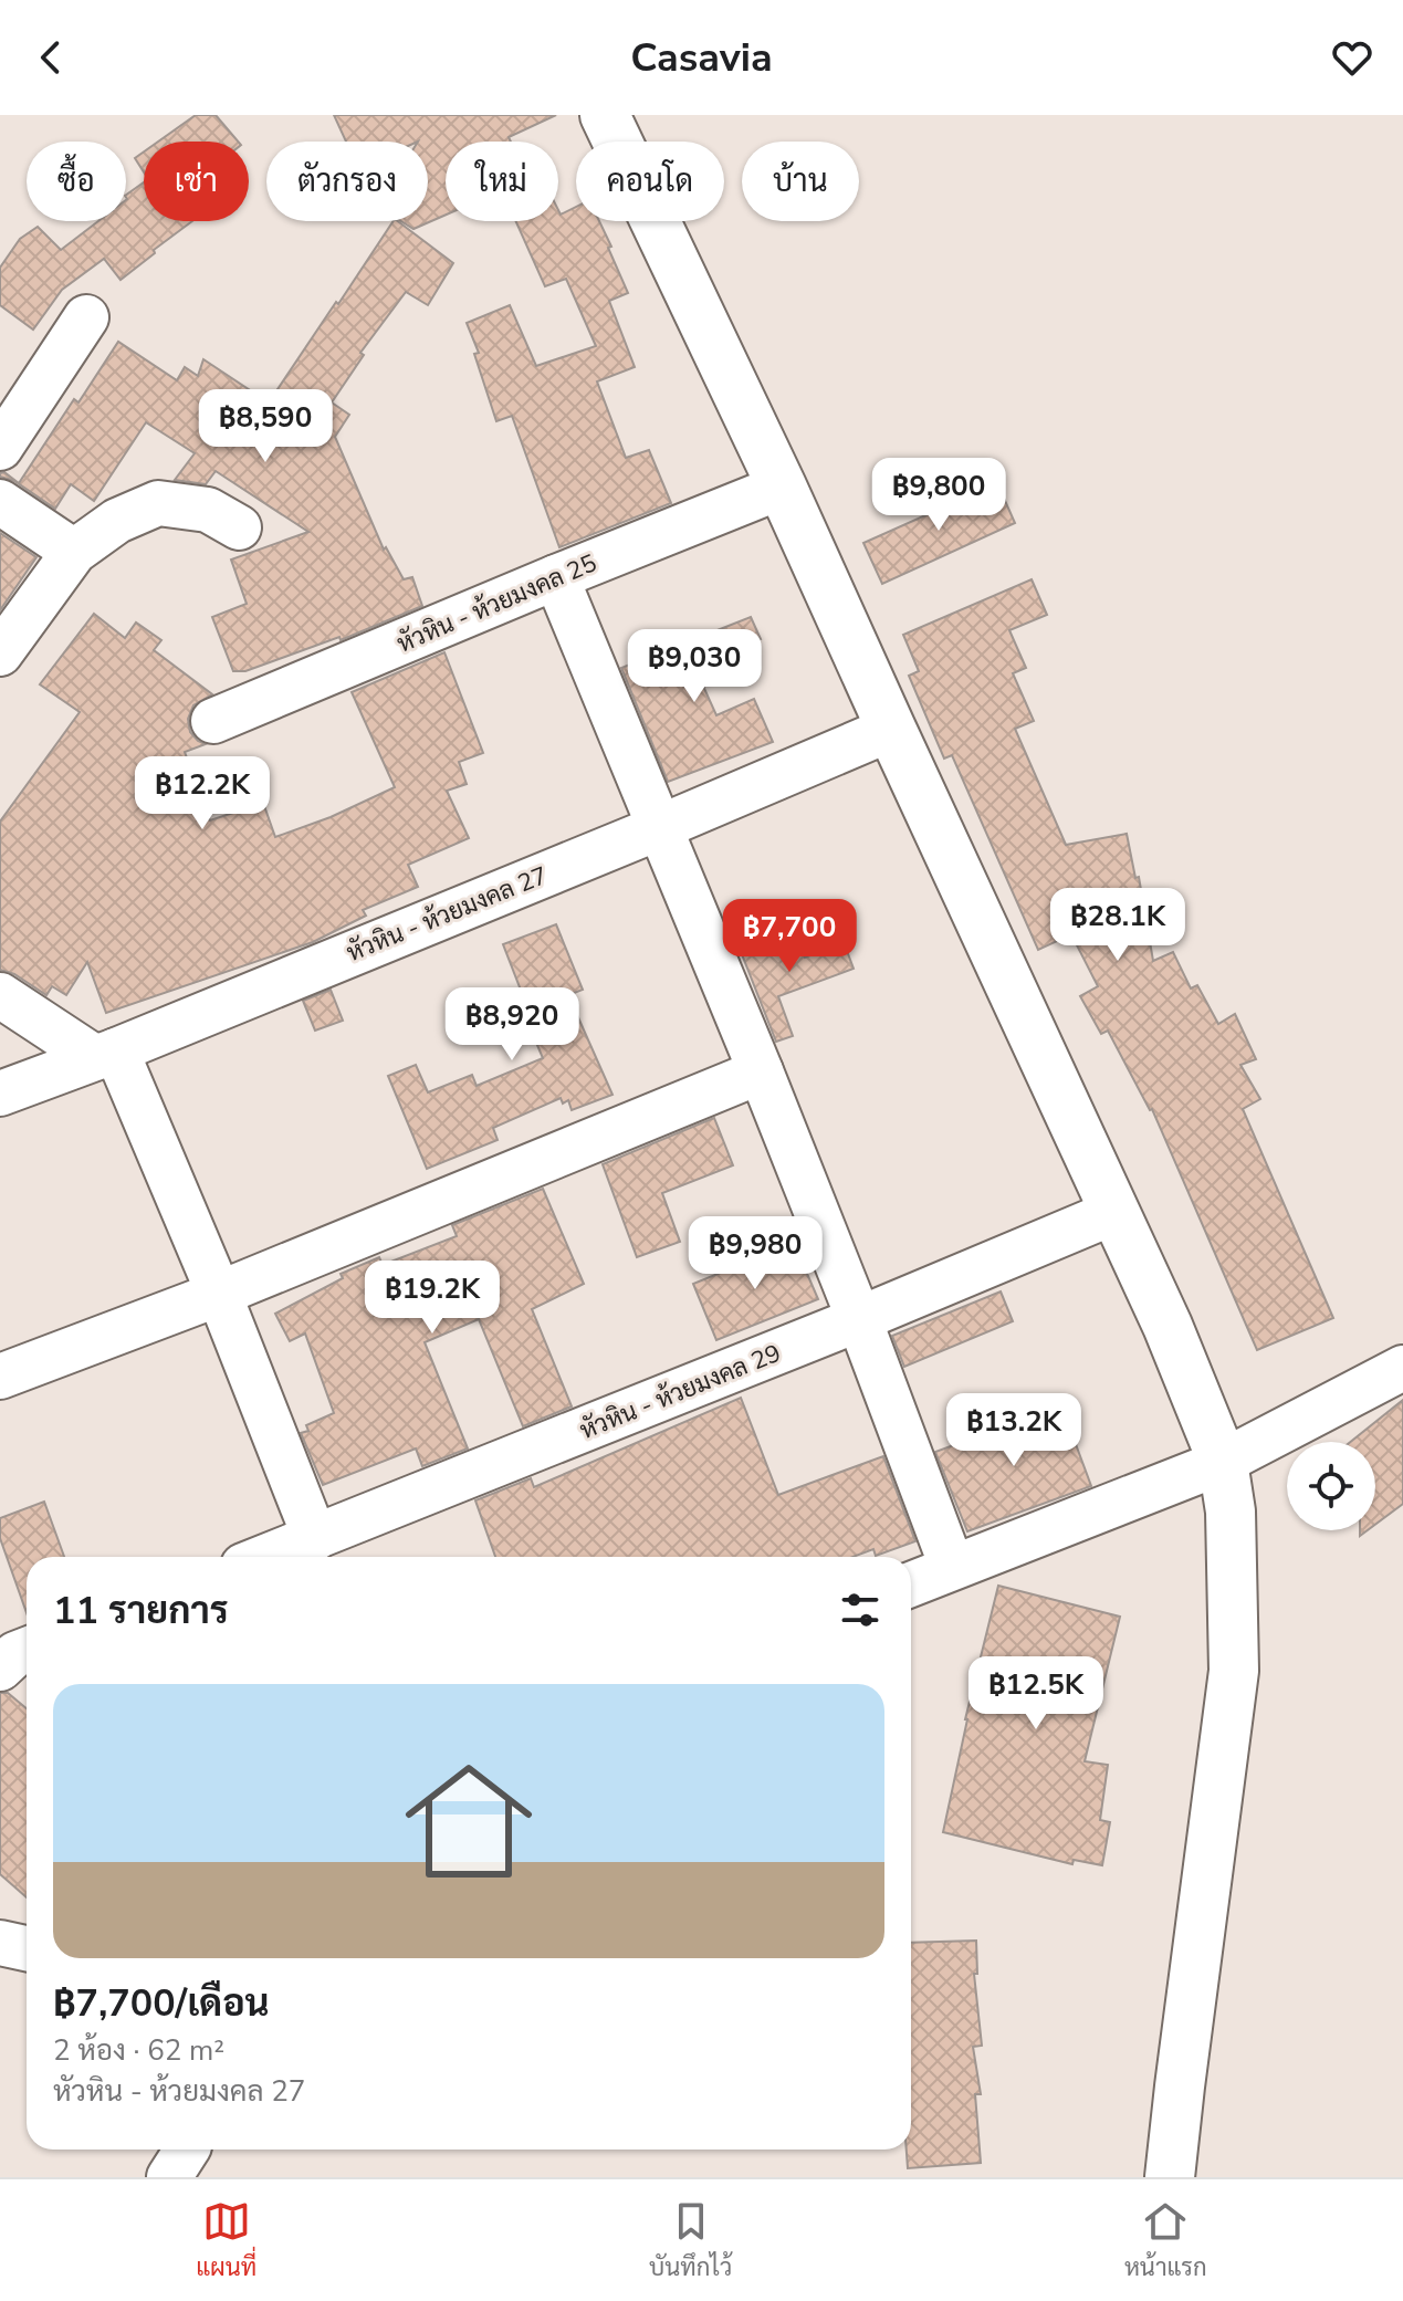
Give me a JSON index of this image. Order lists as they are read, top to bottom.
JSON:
{
  "streets": {
    "street": ["หัวหิน - ห้วยมงคล 25", "หัวหิน - ห้วยมงคล 27", "หัวหิน - ห้วยมงคล 29"]
  },
  "page": {
    "header": "Casavia",
    "chip": [
      "ซื้อ",
      "เช่า",
      "ตัวกรอง",
      "ใหม่",
      "คอนโด",
      "บ้าน"
    ],
    "price": [
      "฿8,590",
      "฿9,800",
      "฿9,030",
      "฿12.2K",
      "฿28.1K",
      "฿7,700",
      "฿8,920",
      "฿9,980",
      "฿19.2K",
      "฿13.2K",
      "฿12.5K"
    ],
    "heading": "11 รายการ",
    "list": [
      {
        "name": "฿7,700/เดือน",
        "note": "2 ห้อง · 62 m² · หัวหิน - ห้วยมงคล 27"
      }
    ],
    "tabs": ["แผนที่", "บันทึกไว้", "หน้าแรก"]
  }
}
